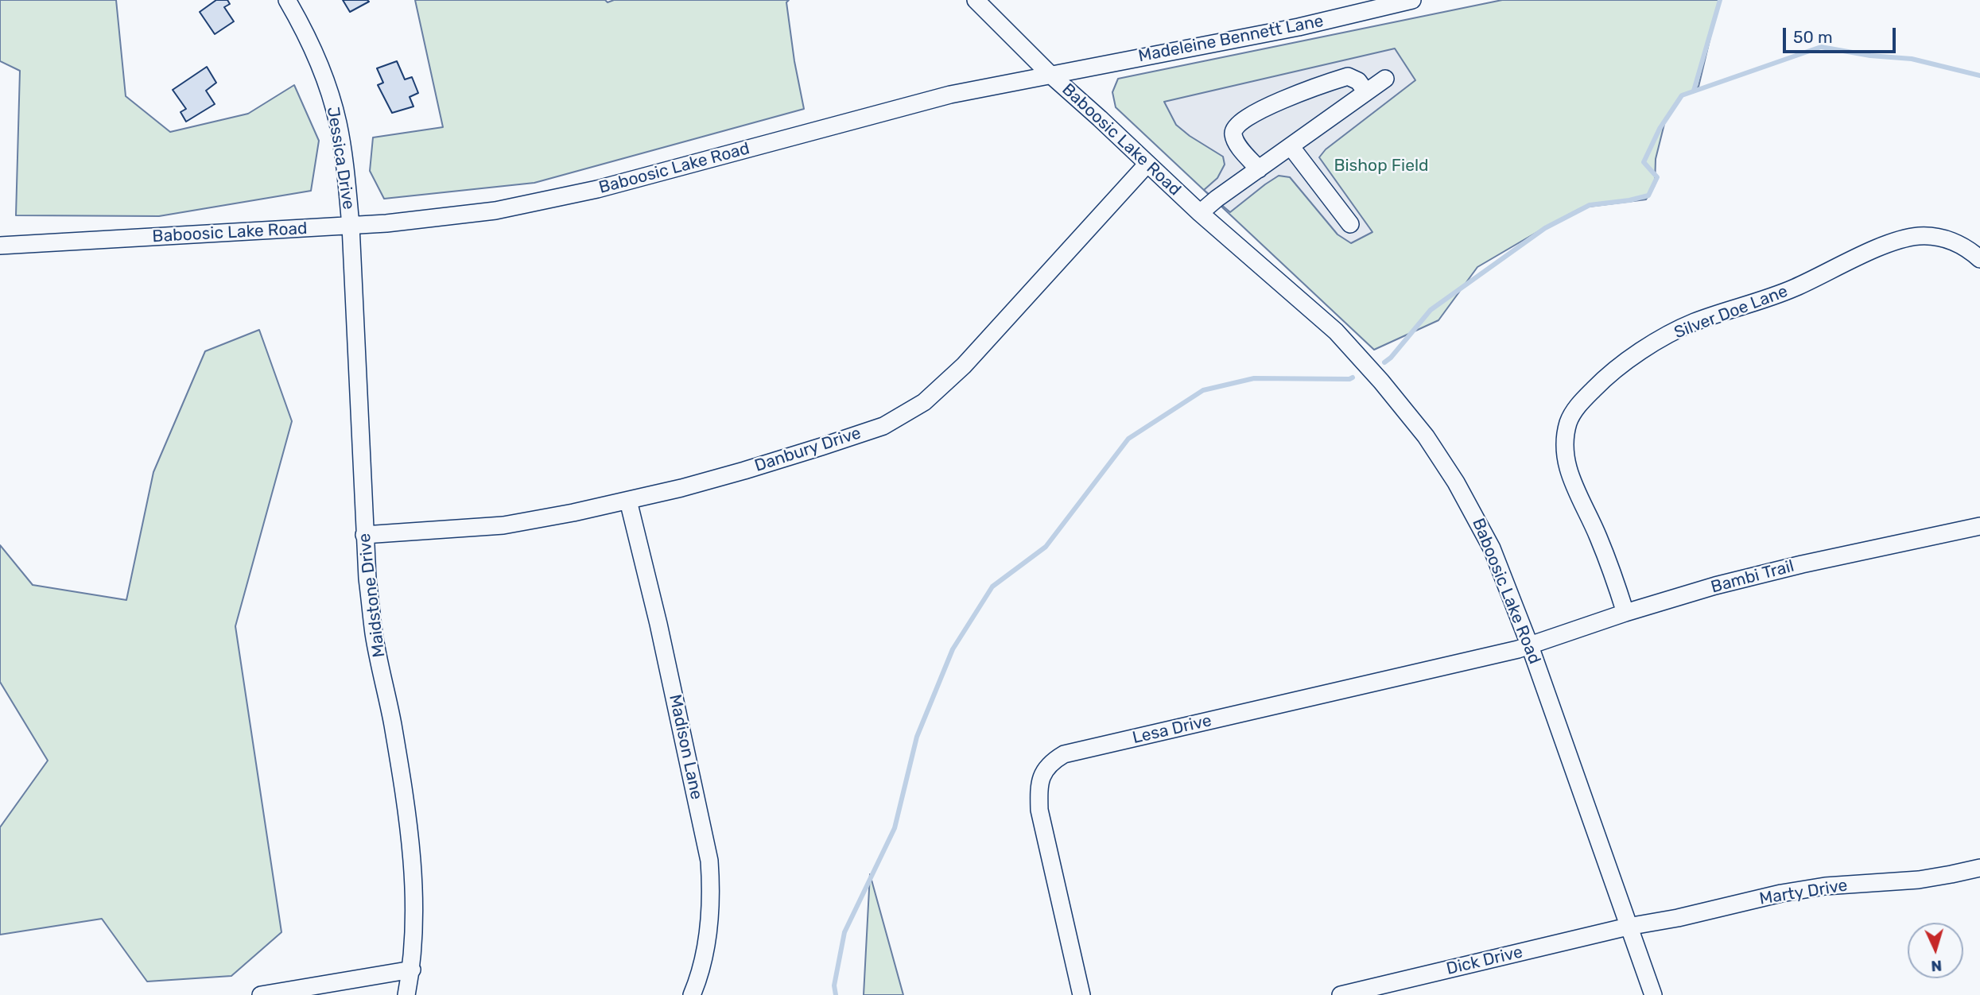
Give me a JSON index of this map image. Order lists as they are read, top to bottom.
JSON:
{
  "streets": {
    "street": [
      "Madeleine Bennett Lane",
      "Baboosic Lake Road",
      "Jessica Drive",
      "Silver Doe Lane",
      "Danbury Drive",
      "Bambi Trail",
      "Maidstone Drive",
      "Lesa Drive",
      "Madison Lane",
      "Marty Drive",
      "Dick Drive"
    ]
  },
  "crossings": [
    ["Madeleine Bennett Lane", "Baboosic Lake Road"],
    ["Baboosic Lake Road", "Jessica Drive"],
    ["Baboosic Lake Road", "Danbury Drive"],
    ["Baboosic Lake Road", "Bambi Trail"],
    ["Baboosic Lake Road", "Maidstone Drive"],
    ["Baboosic Lake Road", "Lesa Drive"],
    ["Baboosic Lake Road", "Marty Drive"],
    ["Baboosic Lake Road", "Dick Drive"],
    ["Jessica Drive", "Maidstone Drive"],
    ["Silver Doe Lane", "Bambi Trail"],
    ["Danbury Drive", "Maidstone Drive"],
    ["Danbury Drive", "Madison Lane"],
    ["Bambi Trail", "Lesa Drive"],
    ["Marty Drive", "Dick Drive"]
  ],
  "parks": ["Bishop Field"],
  "scale_bar": "50 m",
  "north": "bottom"
}
